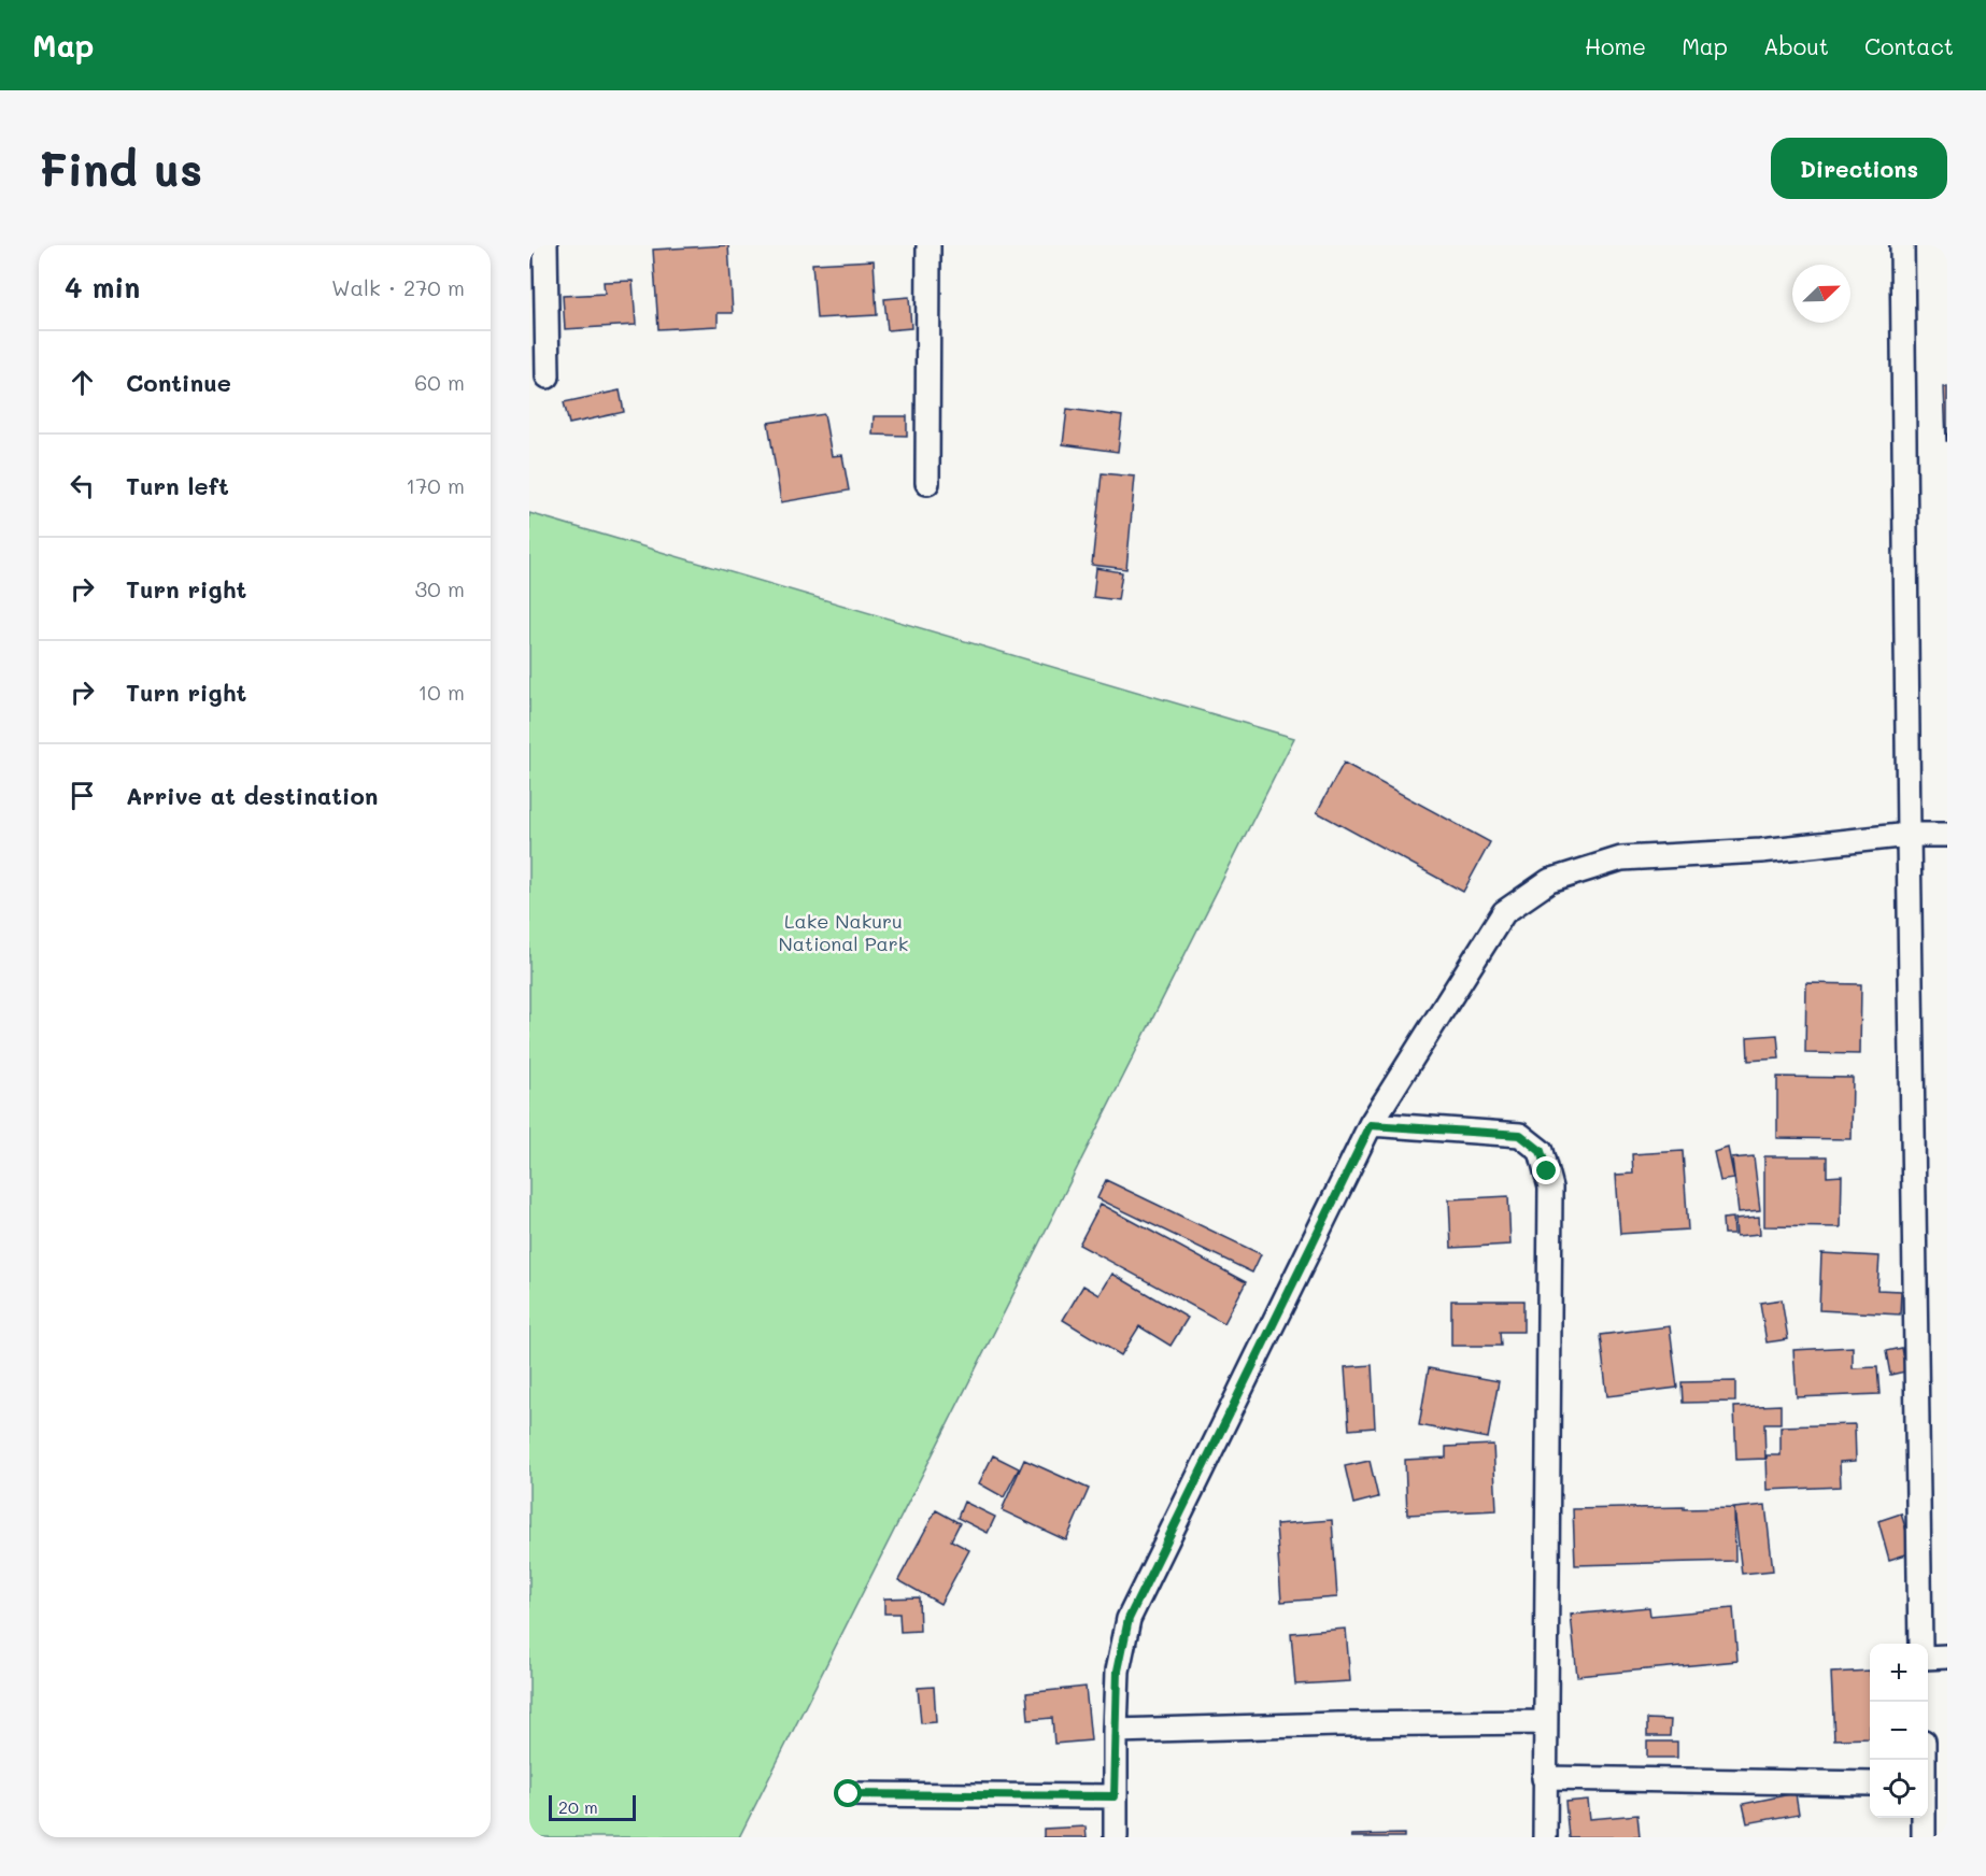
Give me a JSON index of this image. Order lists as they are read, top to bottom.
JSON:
{
  "parks": ["Lake Nakuru National Park"],
  "scale_bar": "20 m",
  "north": "top right",
  "page": {
    "header": "Map",
    "nav": [
      "Home",
      "Map",
      "About",
      "Contact"
    ],
    "buttons": "Directions",
    "title": "Find us",
    "heading": ["4 min", "Walk · 270 m"],
    "list": [
      ["Continue", "60 m"],
      ["Turn left", "170 m"],
      ["Turn right", "30 m"],
      ["Turn right", "10 m"],
      "Arrive at destination"
    ],
    "map_buttons": ["+", "−"],
    "scale": "20 m"
  }
}
